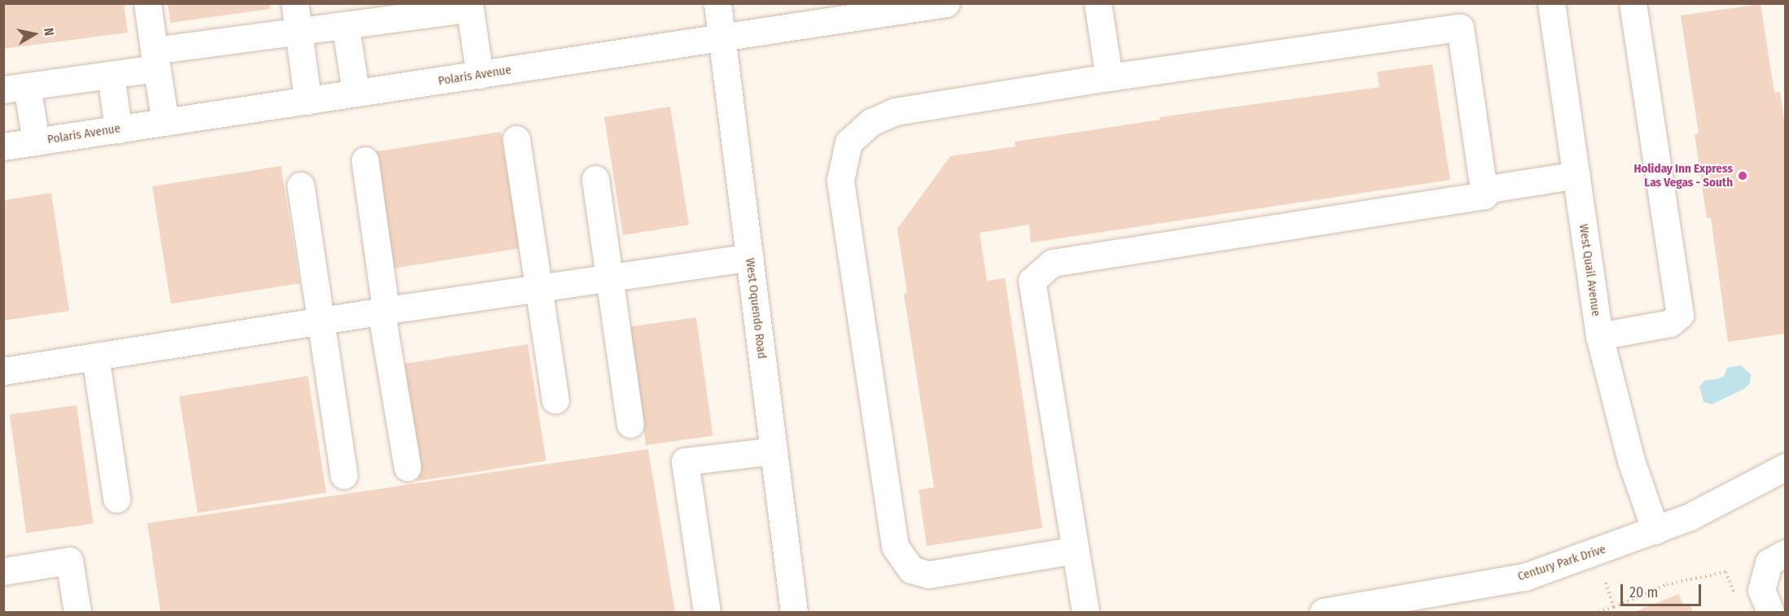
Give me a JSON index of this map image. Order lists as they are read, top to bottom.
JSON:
{
  "streets": {
    "street": [
      "Polaris Avenue",
      "West Quail Avenue",
      "West Oquendo Road",
      "Century Park Drive"
    ]
  },
  "crossings": [
    ["Polaris Avenue", "West Oquendo Road"],
    ["West Quail Avenue", "Century Park Drive"]
  ],
  "places": ["Holiday Inn Express Las Vegas - South"],
  "scale_bar": "20 m",
  "north": "right"
}
